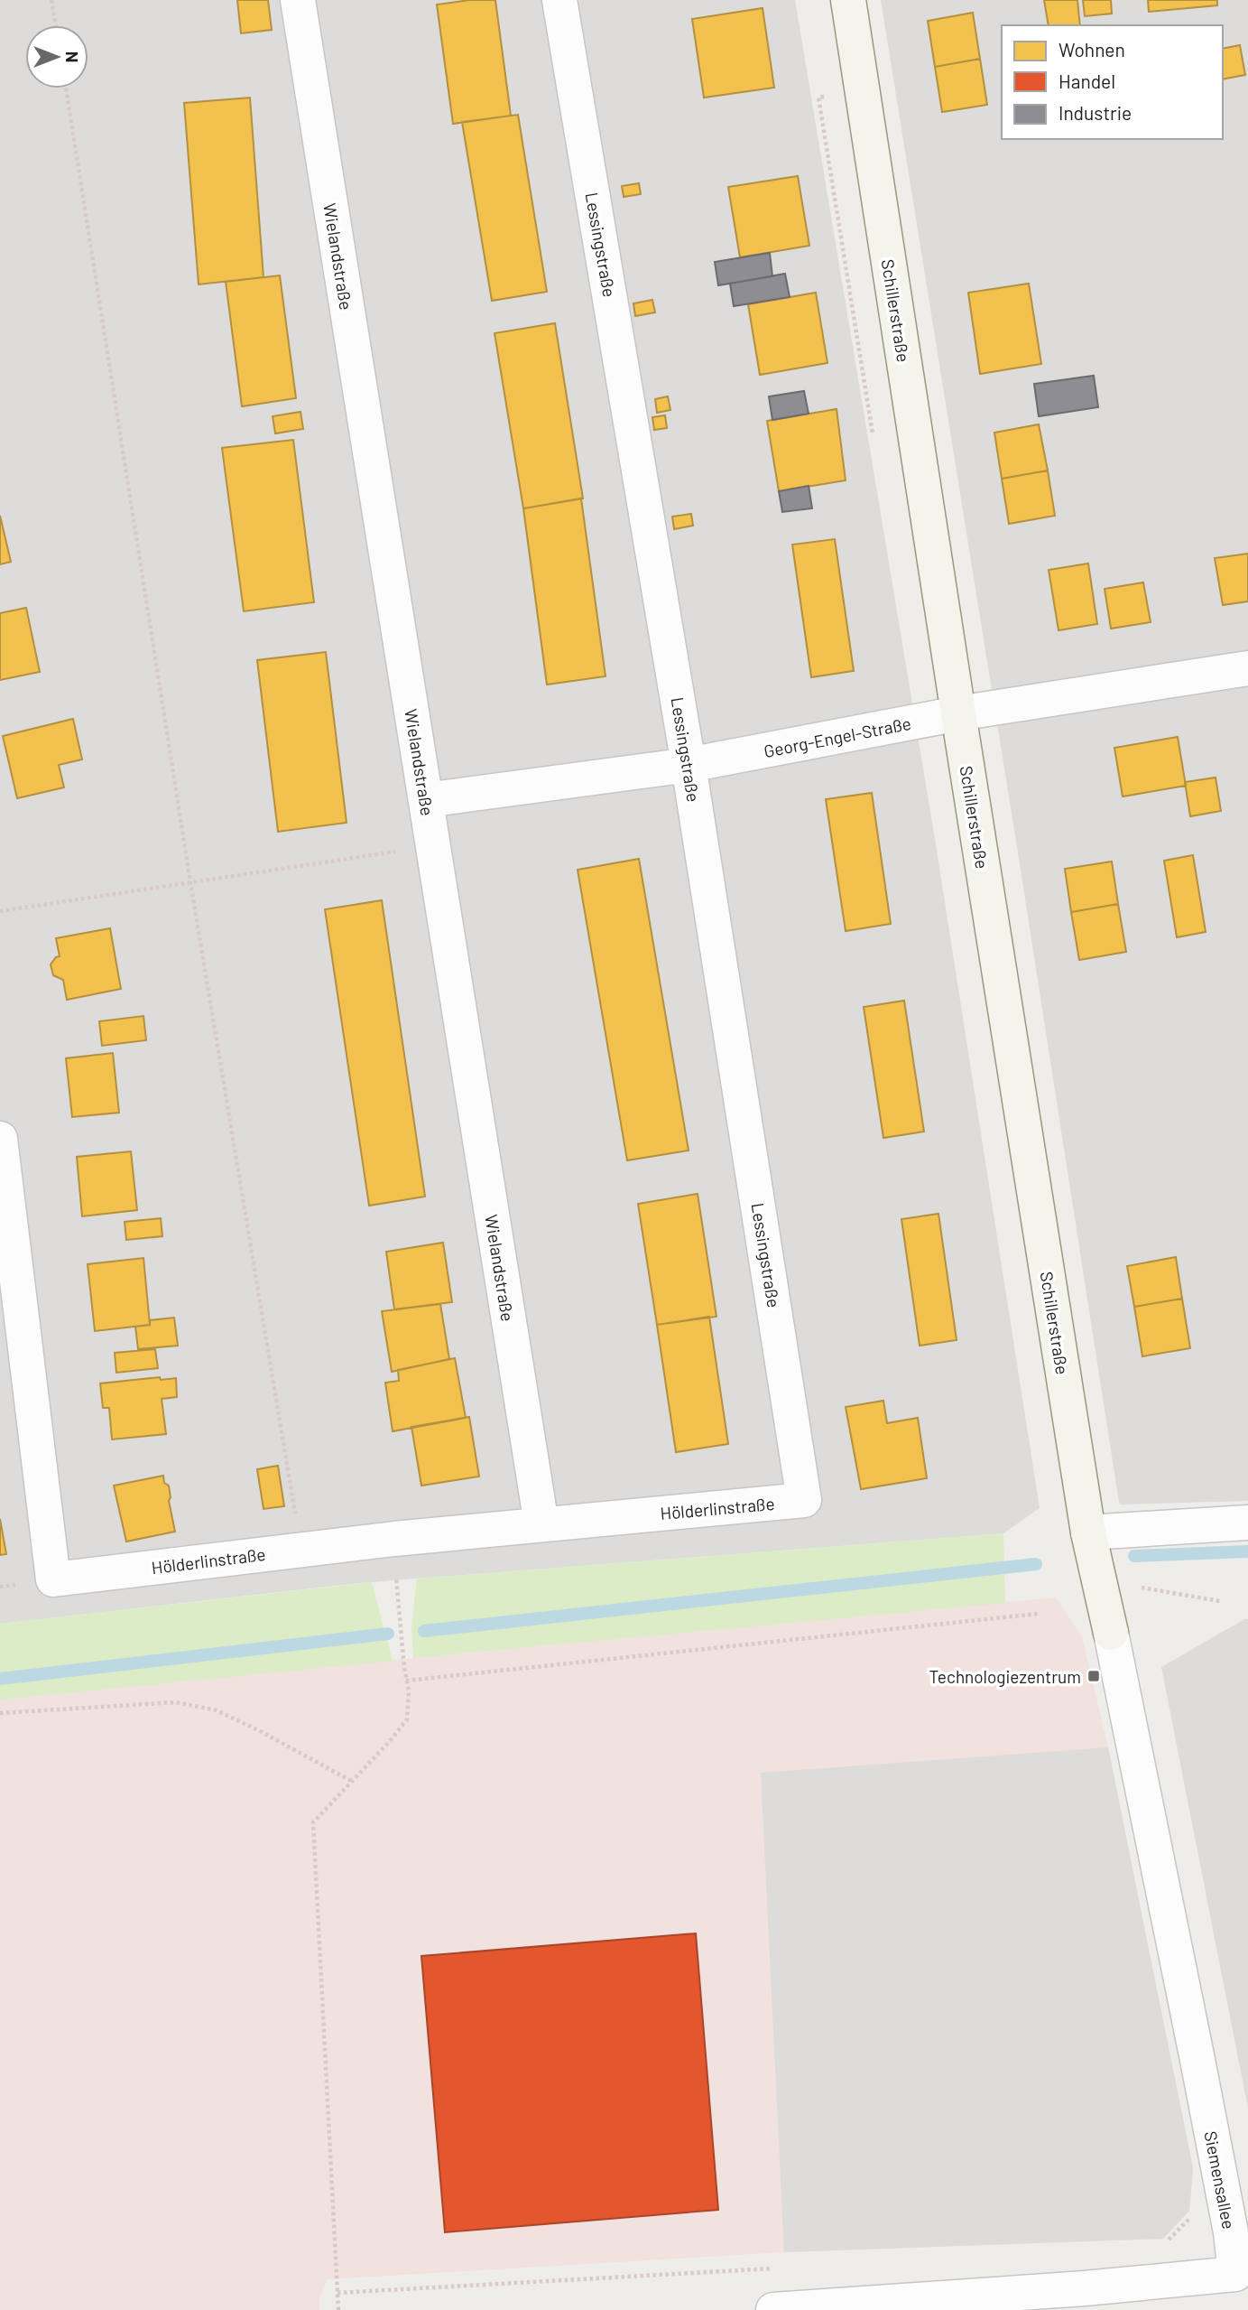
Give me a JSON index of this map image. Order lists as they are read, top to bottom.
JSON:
{
  "streets": {
    "street": [
      "Lessingstraße",
      "Wielandstraße",
      "Schillerstraße",
      "Georg-Engel-Straße",
      "Hölderlinstraße",
      "Siemensallee"
    ]
  },
  "crossings": [
    ["Lessingstraße", "Georg-Engel-Straße"],
    ["Lessingstraße", "Hölderlinstraße"],
    ["Wielandstraße", "Georg-Engel-Straße"],
    ["Wielandstraße", "Hölderlinstraße"],
    ["Schillerstraße", "Georg-Engel-Straße"],
    ["Schillerstraße", "Siemensallee"]
  ],
  "places": {
    "transit": ["Technologiezentrum"]
  },
  "legend": ["Wohnen", "Handel", "Industrie"],
  "north": "right"
}
